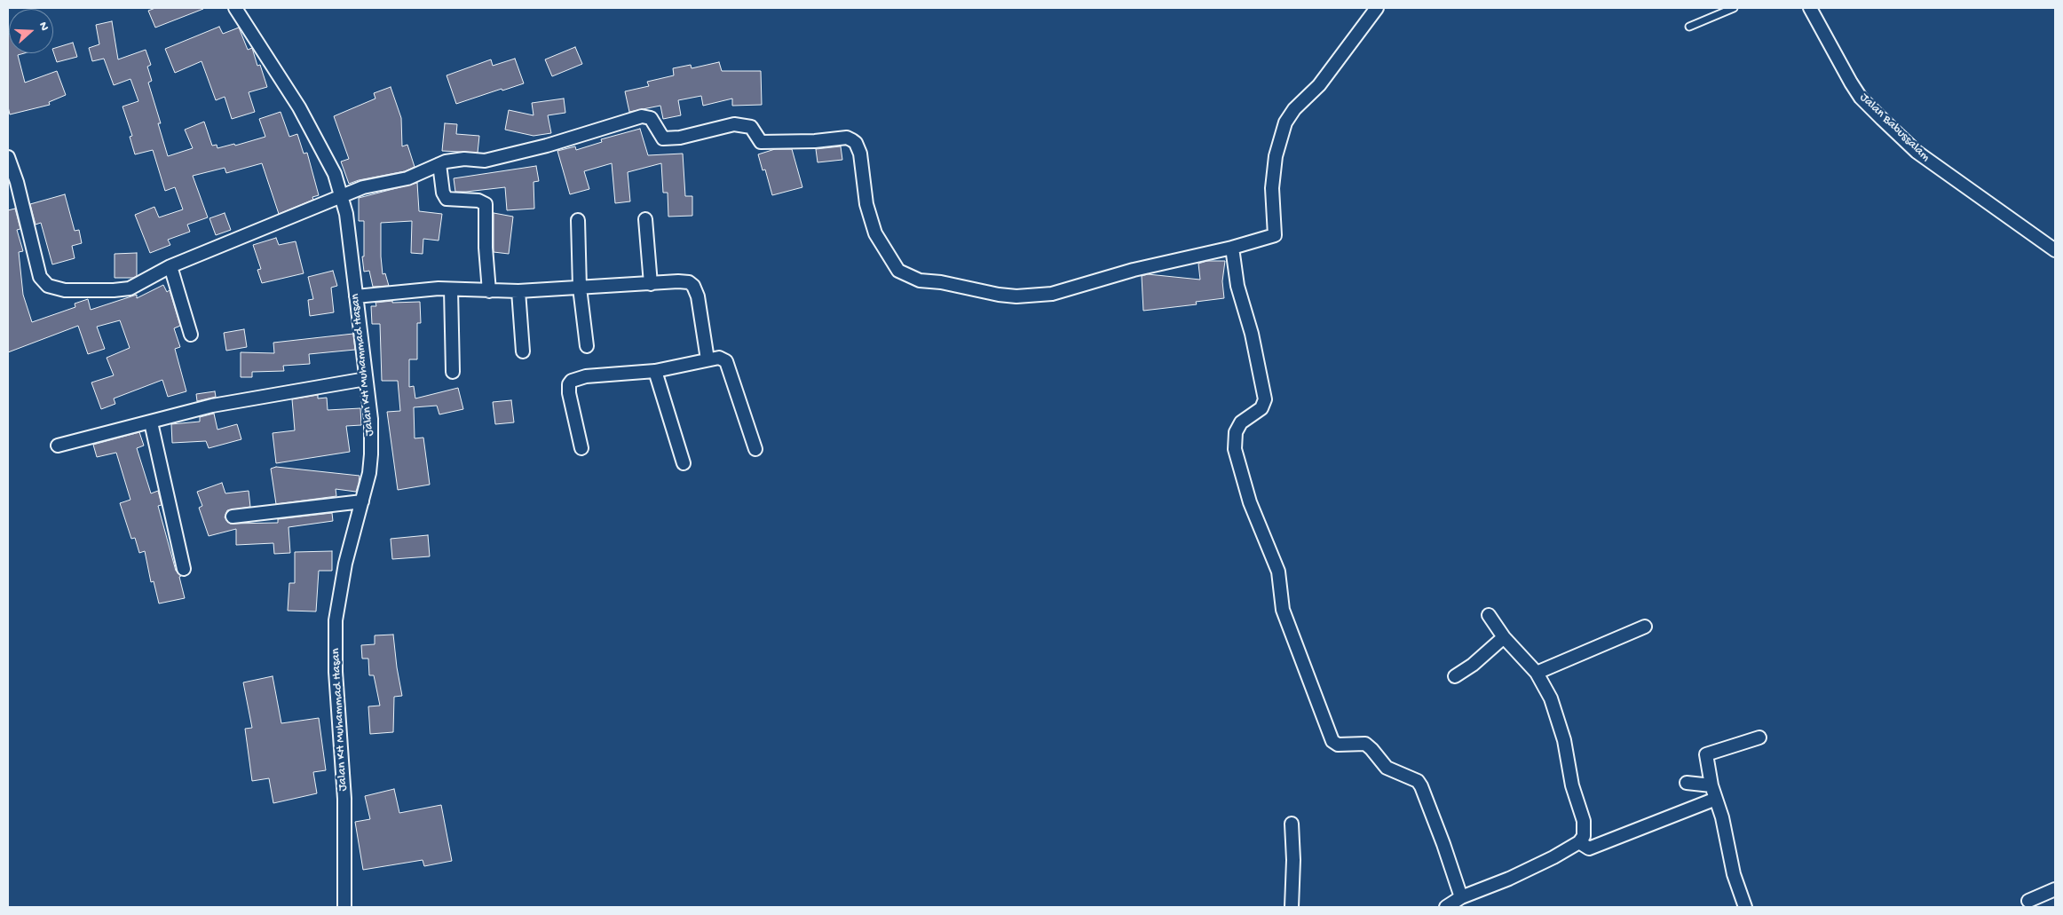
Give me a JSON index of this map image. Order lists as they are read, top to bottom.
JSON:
{
  "streets": {
    "street": ["Jalan Babussalam", "Jalan KH Muhammad Hasan"]
  },
  "north": "right"
}
